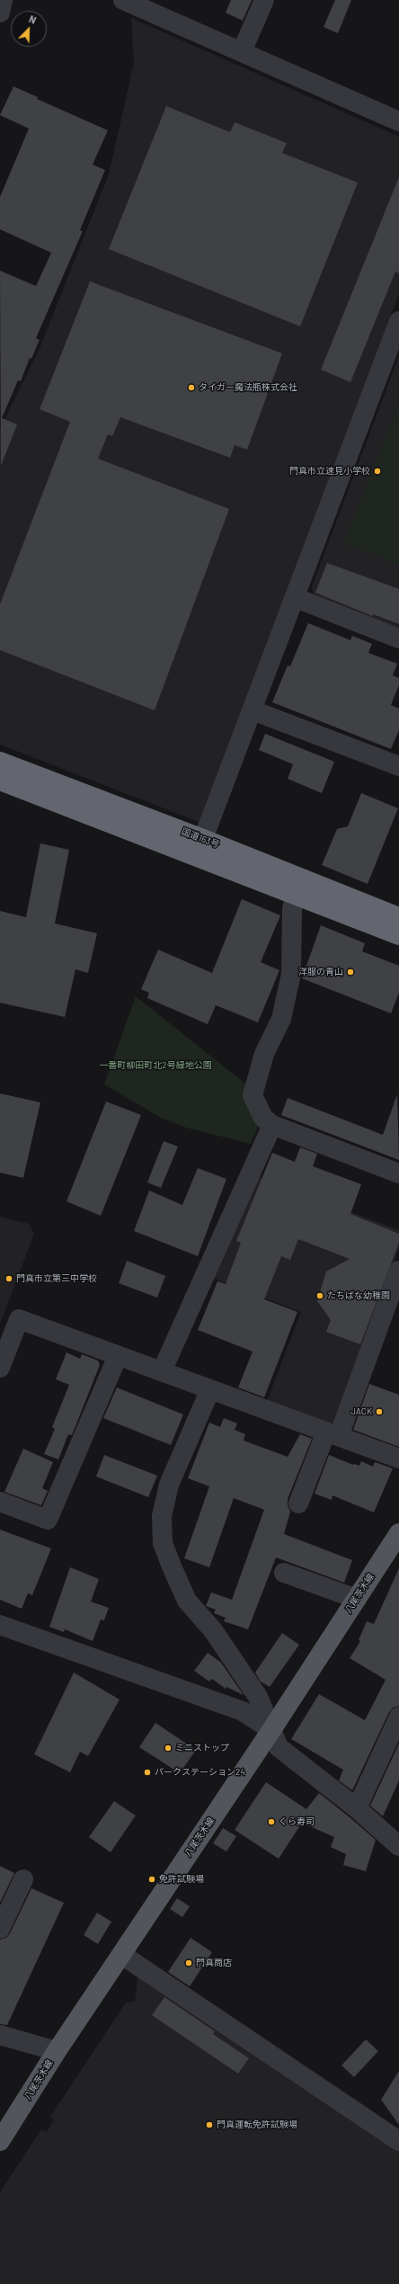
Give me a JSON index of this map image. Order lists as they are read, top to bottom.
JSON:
{
  "streets": {
    "highway": ["国道163号"],
    "main road": ["八尾茨木線"]
  },
  "parks": ["一番町柳田町北2号緑地公園"],
  "places": [
    "タイガー魔法瓶株式会社",
    "門真市立速見小学校",
    "洋服の青山",
    "門真市立第三中学校",
    "たちばな幼稚園",
    "JACK",
    "ミニストップ",
    "パークステーション24",
    "くら寿司",
    "免許試験場",
    "門真商店",
    "門真運転免許試験場"
  ],
  "north": "top right"
}
